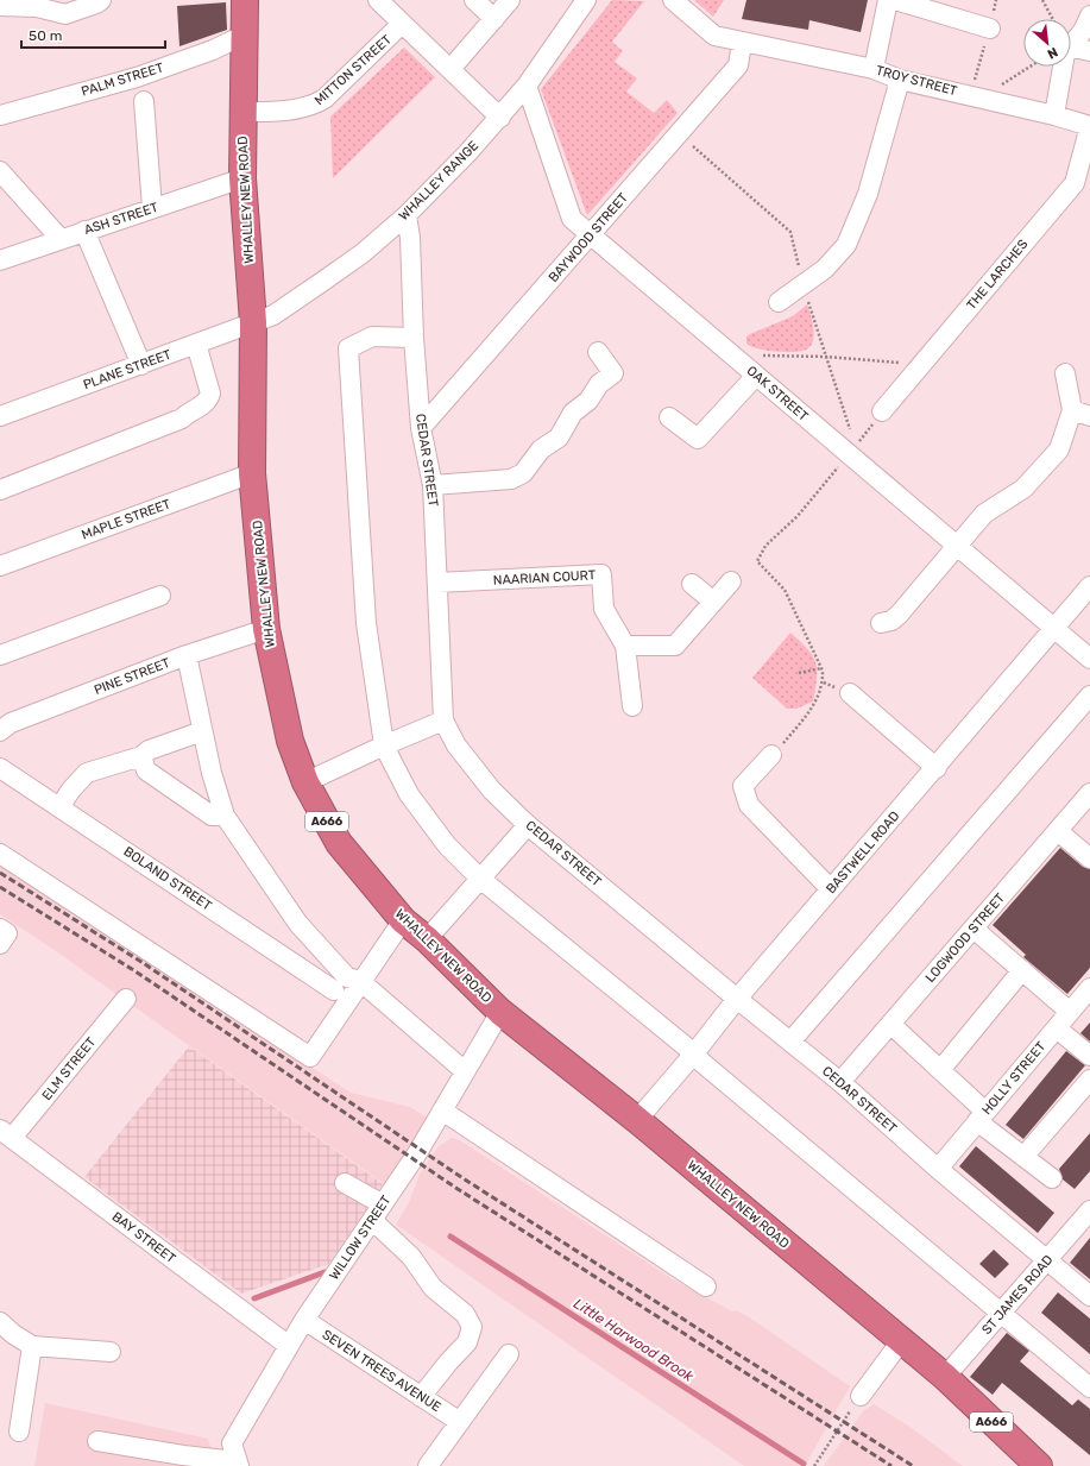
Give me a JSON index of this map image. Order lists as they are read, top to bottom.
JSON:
{
  "streets": {
    "highway": ["WHALLEY NEW ROAD", "A666"],
    "street": [
      "MITTON STREET",
      "PALM STREET",
      "TROY STREET",
      "WHALLEY RANGE",
      "ASH STREET",
      "BAYWOOD STREET",
      "THE LARCHES",
      "PLANE STREET",
      "OAK STREET",
      "CEDAR STREET",
      "MAPLE STREET",
      "NAARIAN COURT",
      "PINE STREET",
      "BASTWELL ROAD",
      "BOLAND STREET",
      "LOGWOOD STREET",
      "ELM STREET",
      "HOLLY STREET",
      "BAY STREET",
      "WILLOW STREET",
      "ST JAMES ROAD",
      "SEVEN TREES AVENUE"
    ]
  },
  "crossings": [
    ["MITTON STREET", "WHALLEY NEW ROAD"],
    ["PALM STREET", "WHALLEY NEW ROAD"],
    ["TROY STREET", "BAYWOOD STREET"],
    ["TROY STREET", "THE LARCHES"],
    ["WHALLEY RANGE", "WHALLEY NEW ROAD"],
    ["WHALLEY RANGE", "PLANE STREET"],
    ["WHALLEY RANGE", "OAK STREET"],
    ["WHALLEY RANGE", "CEDAR STREET"],
    ["WHALLEY NEW ROAD", "ASH STREET"],
    ["WHALLEY NEW ROAD", "PLANE STREET"],
    ["WHALLEY NEW ROAD", "MAPLE STREET"],
    ["WHALLEY NEW ROAD", "PINE STREET"],
    ["WHALLEY NEW ROAD", "BASTWELL ROAD"],
    ["WHALLEY NEW ROAD", "WILLOW STREET"],
    ["WHALLEY NEW ROAD", "ST JAMES ROAD"],
    ["BAYWOOD STREET", "OAK STREET"],
    ["BAYWOOD STREET", "CEDAR STREET"],
    ["OAK STREET", "BASTWELL ROAD"],
    ["CEDAR STREET", "NAARIAN COURT"],
    ["CEDAR STREET", "BASTWELL ROAD"],
    ["CEDAR STREET", "LOGWOOD STREET"],
    ["CEDAR STREET", "HOLLY STREET"],
    ["CEDAR STREET", "ST JAMES ROAD"],
    ["ELM STREET", "BAY STREET"],
    ["BAY STREET", "WILLOW STREET"],
    ["WILLOW STREET", "SEVEN TREES AVENUE"]
  ],
  "water": ["Little Harwood Brook"],
  "scale_bar": "50 m",
  "north": "bottom right"
}
